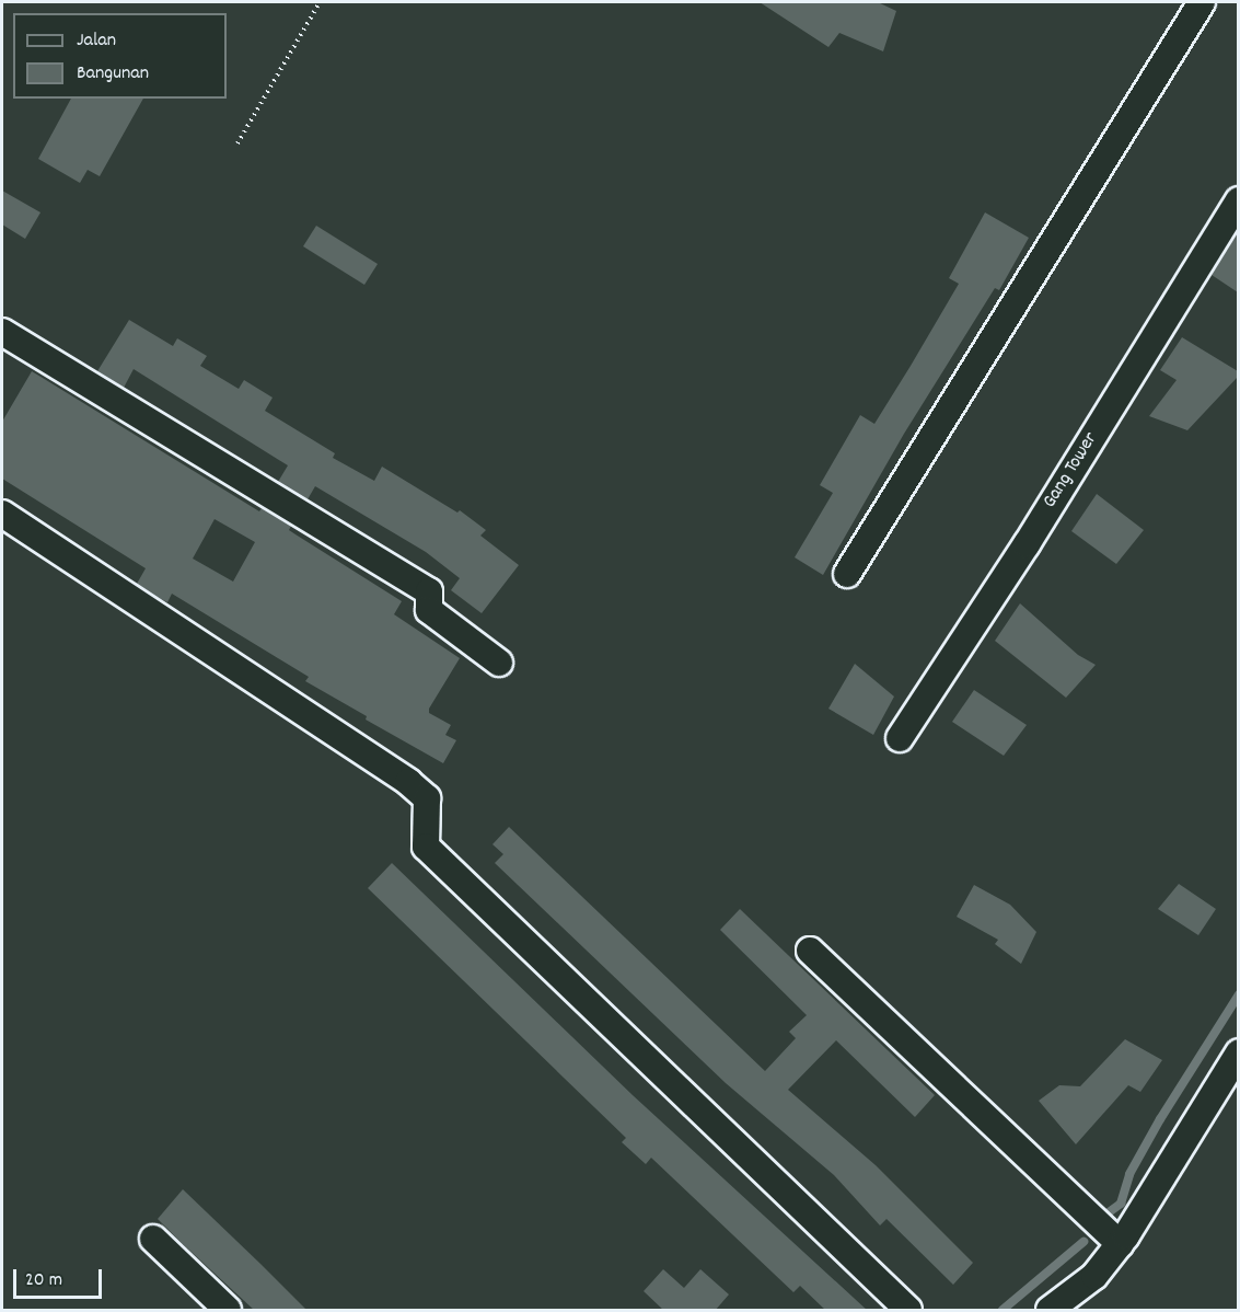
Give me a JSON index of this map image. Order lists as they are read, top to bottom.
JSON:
{
  "streets": {
    "street": ["Gang Tower"]
  },
  "legend": ["Jalan", "Bangunan"],
  "scale_bar": "20 m"
}
